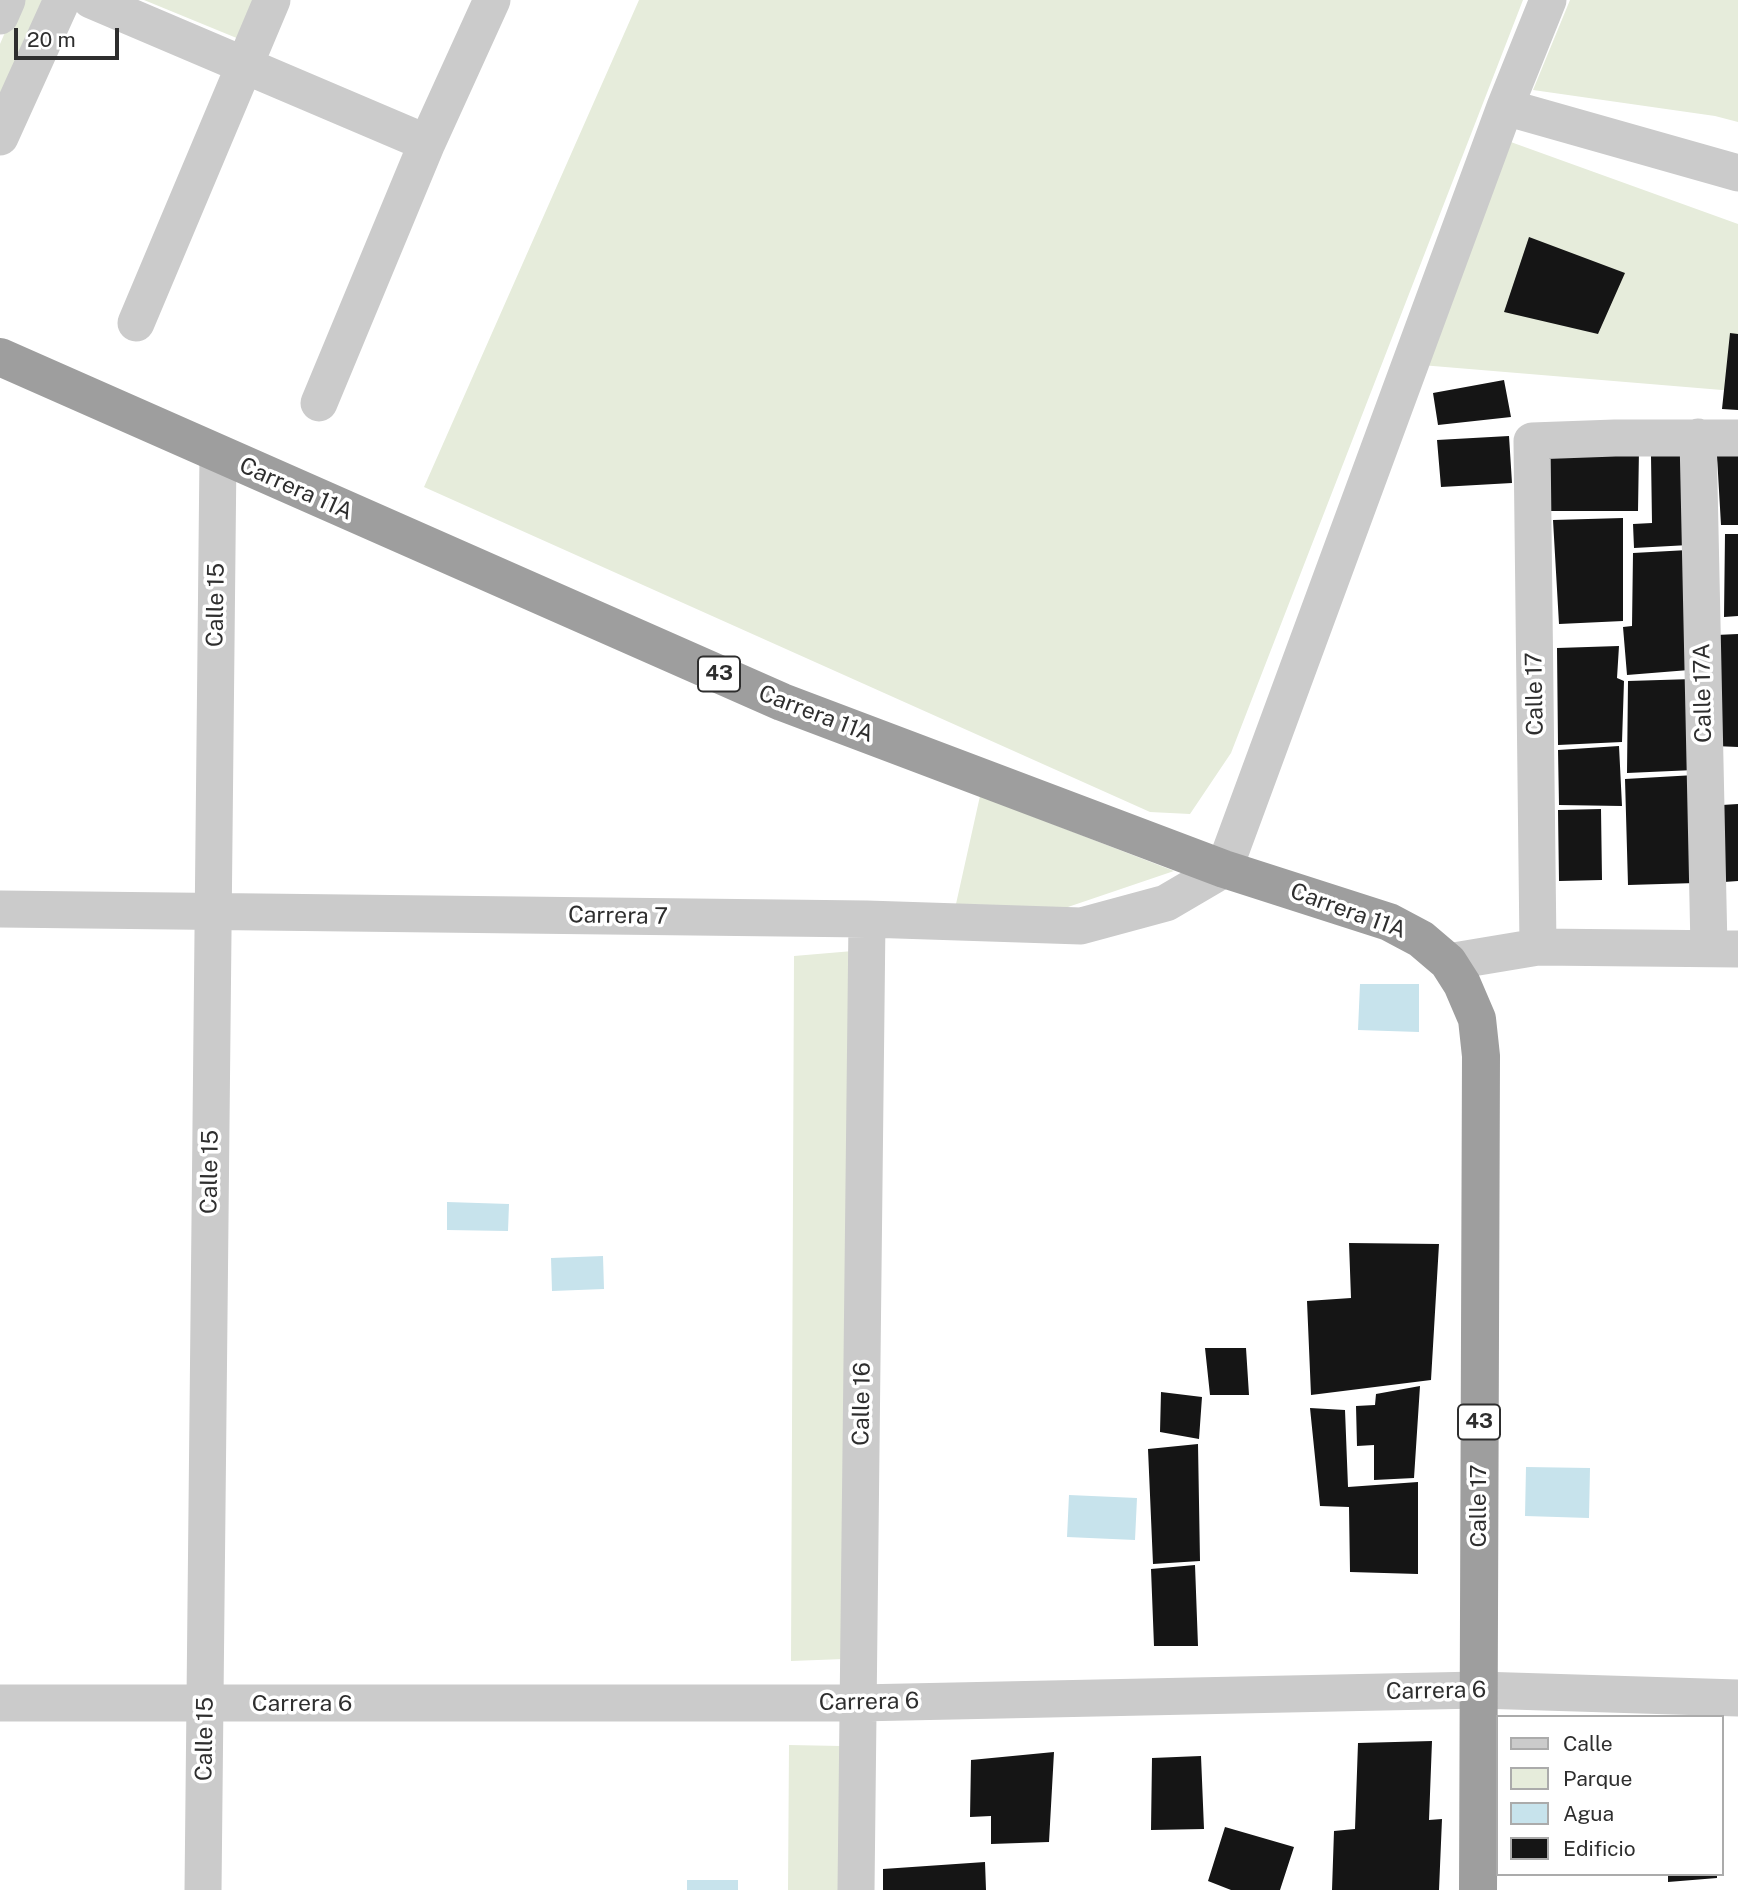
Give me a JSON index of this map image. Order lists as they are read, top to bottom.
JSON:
{
  "streets": {
    "highway": ["Carrera 11A", "43", "Calle 17"],
    "street": [
      "Calle 15",
      "Calle 17A",
      "Carrera 7",
      "Calle 16",
      "Carrera 6"
    ]
  },
  "crossings": [
    ["Carrera 11A", "Calle 15"],
    ["Carrera 11A", "Calle 17"],
    ["Carrera 11A", "Carrera 7"],
    ["Calle 15", "Carrera 7"],
    ["Calle 15", "Carrera 6"],
    ["Calle 17A", "Calle 17"],
    ["Calle 17", "Carrera 6"],
    ["Carrera 7", "Calle 16"],
    ["Calle 16", "Carrera 6"]
  ],
  "legend": [
    "Calle",
    "Parque",
    "Agua",
    "Edificio"
  ],
  "scale_bar": "20 m"
}
